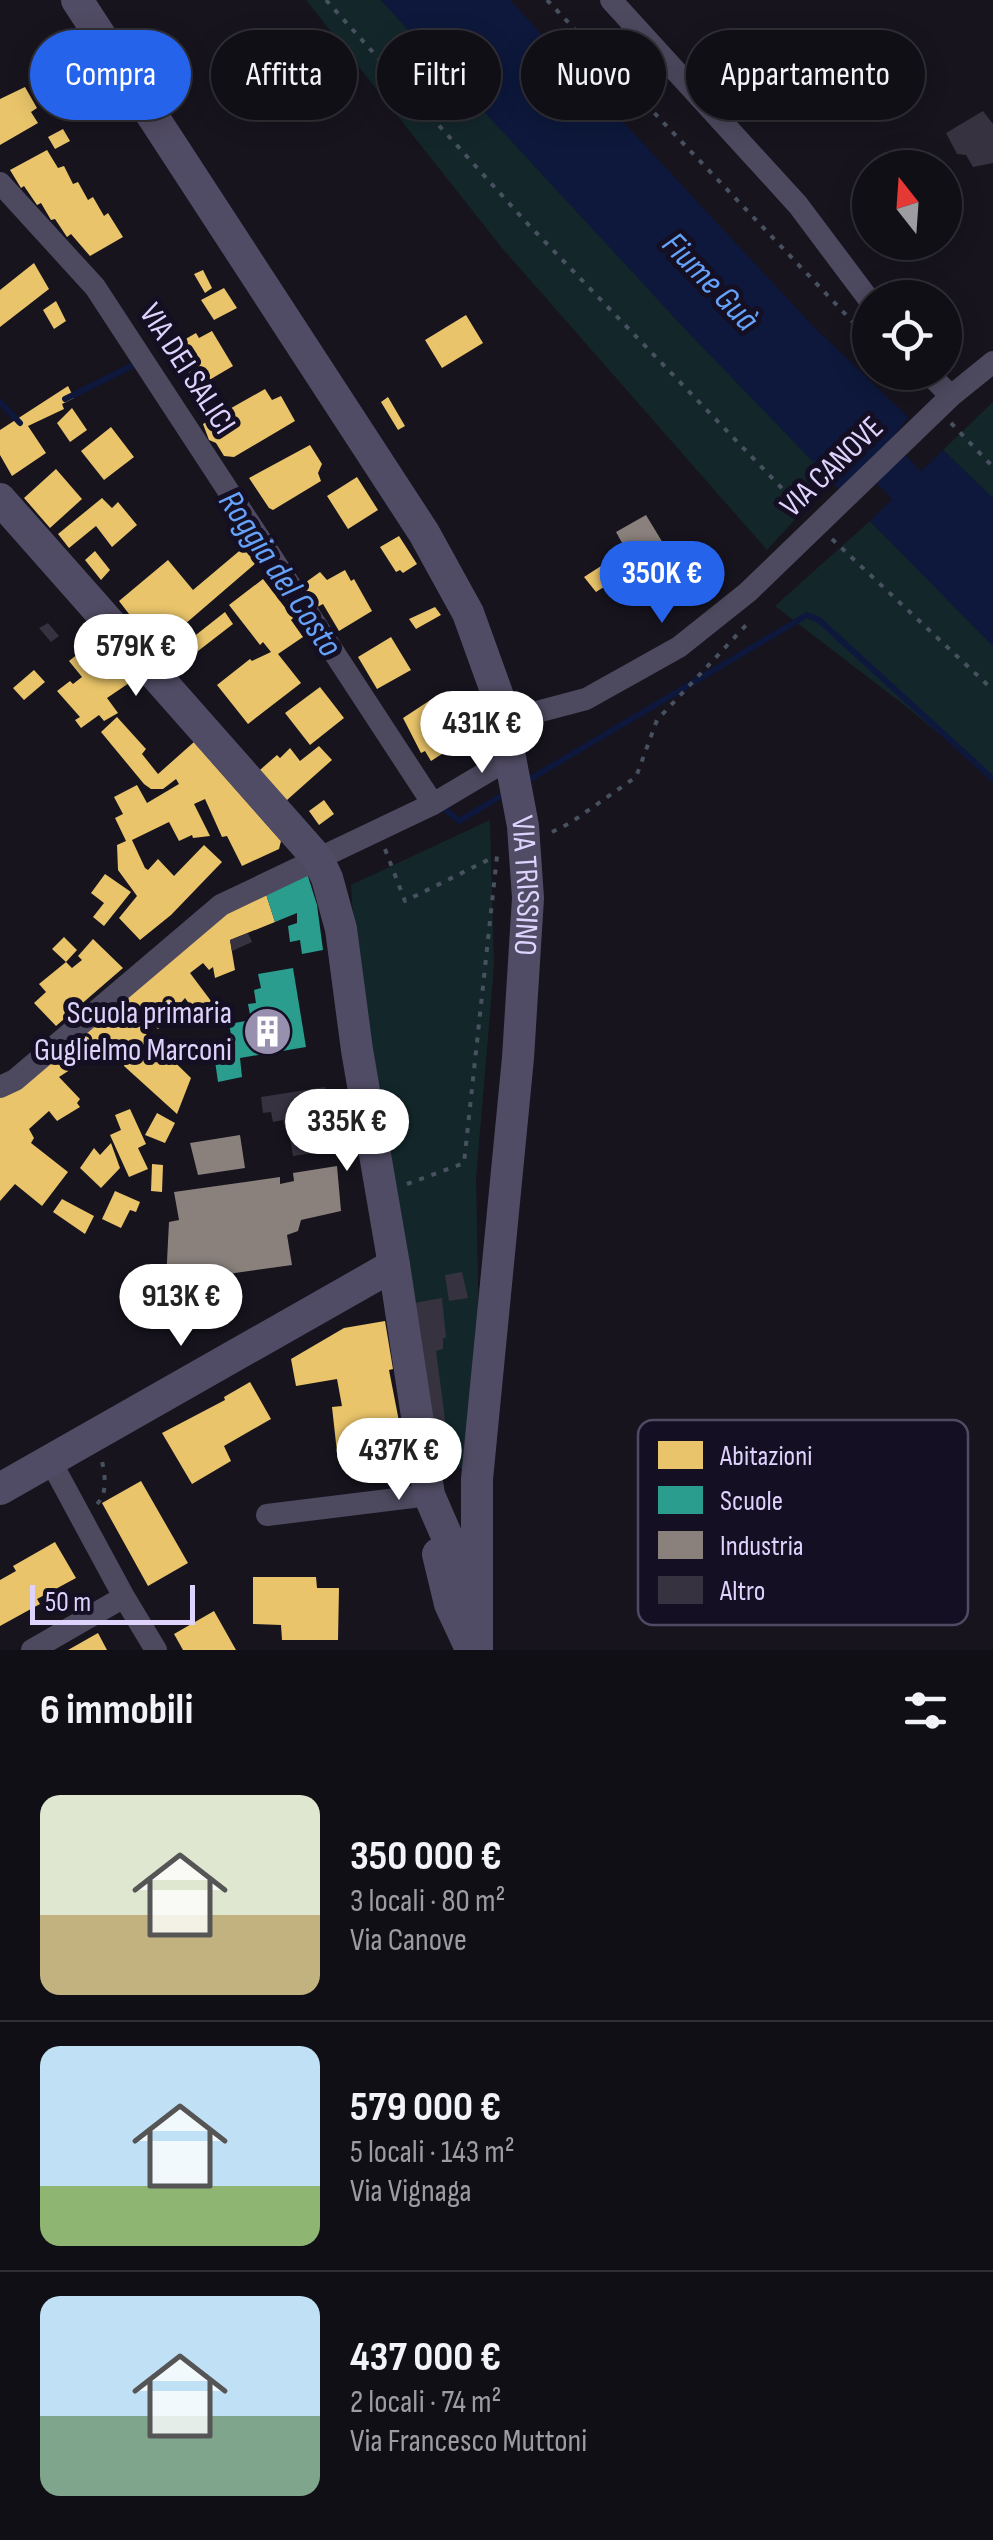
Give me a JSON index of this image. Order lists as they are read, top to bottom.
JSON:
{
  "streets": {
    "street": ["VIA DEI SALICI", "VIA CANOVE", "VIA TRISSINO"]
  },
  "crossings": [
    ["VIA CANOVE", "VIA TRISSINO"]
  ],
  "water": ["Fiume Guà", "Roggia del Costo"],
  "places": {
    "building": ["Scuola primaria Guglielmo Marconi"]
  },
  "legend": [
    "Abitazioni",
    "Scuole",
    "Industria",
    "Altro"
  ],
  "scale_bar": "50 m",
  "north": "top",
  "page": {
    "chip": [
      "Compra",
      "Affitta",
      "Filtri",
      "Nuovo",
      "Appartamento"
    ],
    "price": [
      "350K €",
      "579K €",
      "431K €",
      "335K €",
      "913K €",
      "437K €"
    ],
    "scale": "50 m",
    "heading": "6 immobili",
    "list": [
      {
        "name": "350 000 €",
        "note": "3 locali · 80 m² · Via Canove"
      },
      {
        "name": "579 000 €",
        "note": "5 locali · 143 m² · Via Vignaga"
      },
      {
        "name": "437 000 €",
        "note": "2 locali · 74 m² · Via Francesco Muttoni"
      }
    ]
  }
}
